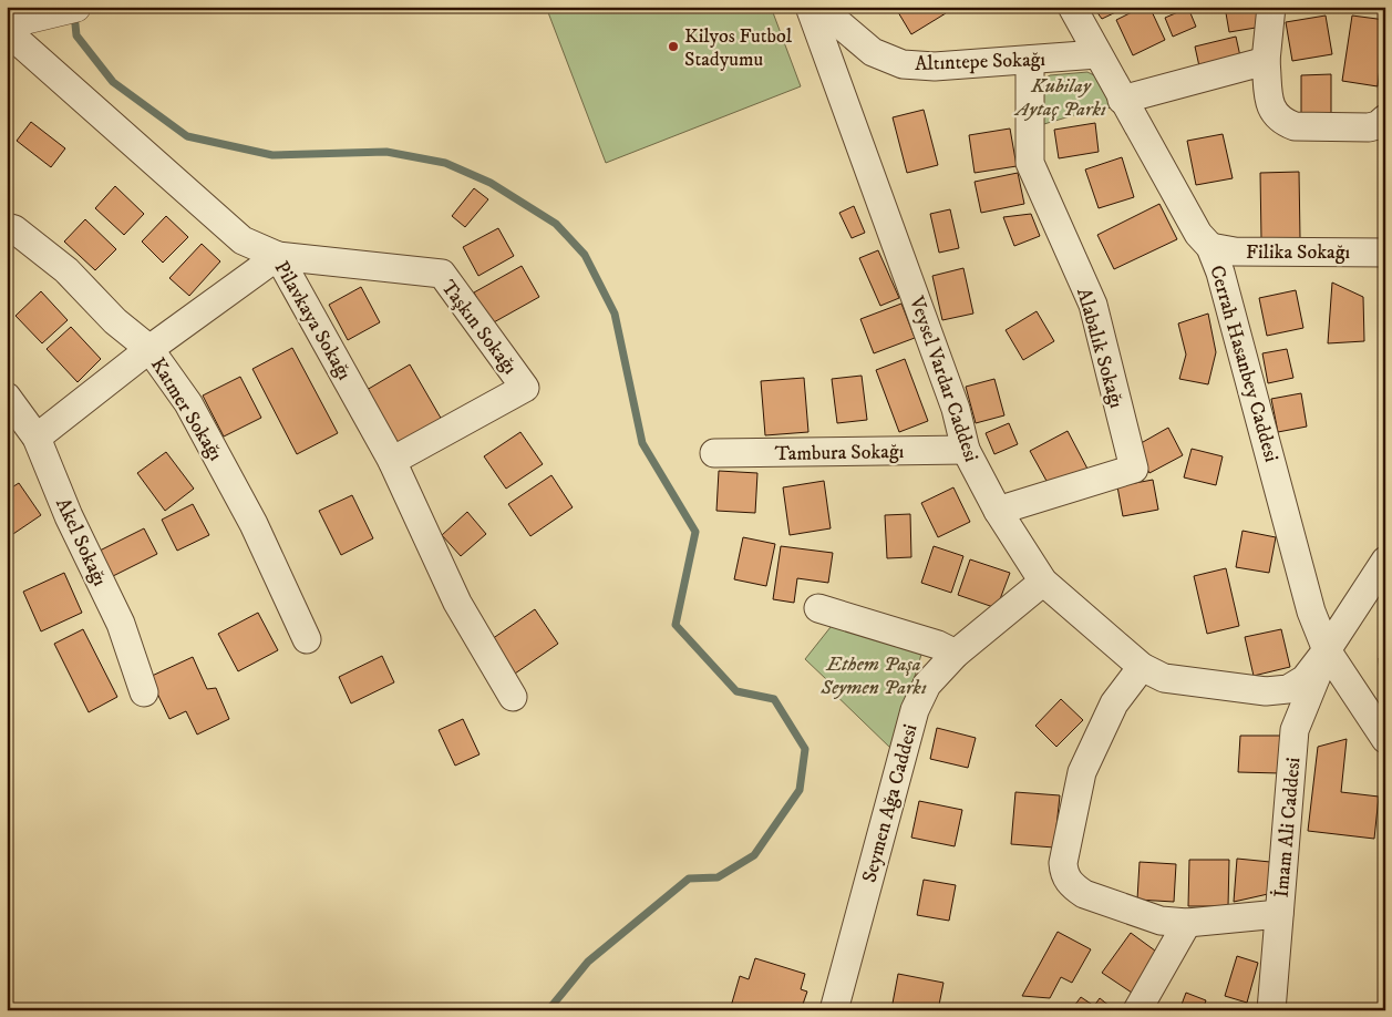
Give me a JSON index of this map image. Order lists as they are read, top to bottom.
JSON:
{
  "streets": {
    "street": [
      "Altıntepe Sokağı",
      "Filika Sokağı",
      "Pilavkaya Sokağı",
      "Taşkın Sokağı",
      "Alabalık Sokağı",
      "Cerrah Hasanbey Caddesi",
      "Veysel Vardar Caddesi",
      "Katmer Sokağı",
      "Tambura Sokağı",
      "Akel Sokağı",
      "Seymen Ağa Caddesi",
      "İmam Ali Caddesi"
    ]
  },
  "crossings": [
    ["Altıntepe Sokağı", "Alabalık Sokağı"],
    ["Altıntepe Sokağı", "Cerrah Hasanbey Caddesi"],
    ["Altıntepe Sokağı", "Veysel Vardar Caddesi"],
    ["Filika Sokağı", "Cerrah Hasanbey Caddesi"],
    ["Pilavkaya Sokağı", "Taşkın Sokağı"],
    ["Alabalık Sokağı", "Veysel Vardar Caddesi"],
    ["Cerrah Hasanbey Caddesi", "Veysel Vardar Caddesi"],
    ["Cerrah Hasanbey Caddesi", "İmam Ali Caddesi"],
    ["Veysel Vardar Caddesi", "Tambura Sokağı"],
    ["Veysel Vardar Caddesi", "Seymen Ağa Caddesi"],
    ["Veysel Vardar Caddesi", "İmam Ali Caddesi"]
  ],
  "parks": ["Kubilay Aytaç Parkı", "Ethem Paşa Seymen Parkı"],
  "places": ["Kilyos Futbol Stadyumu"]
}
